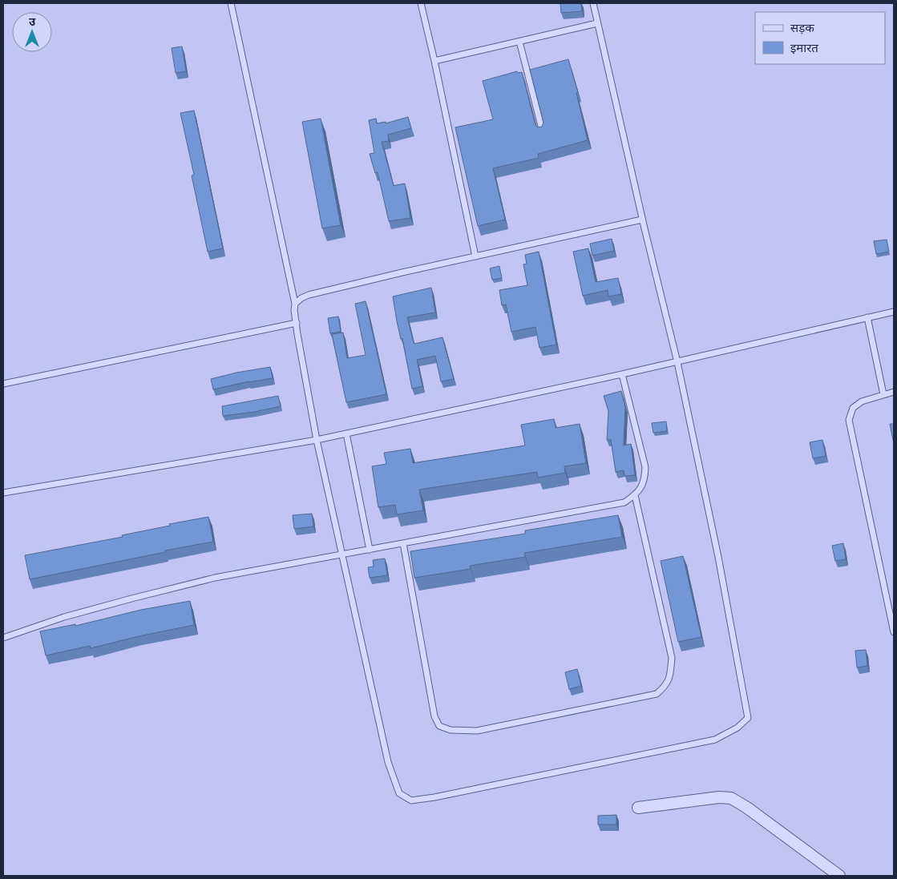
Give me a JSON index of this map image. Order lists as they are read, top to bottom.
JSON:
{
  "legend": ["सड़क", "इमारत"],
  "north": "top"
}
